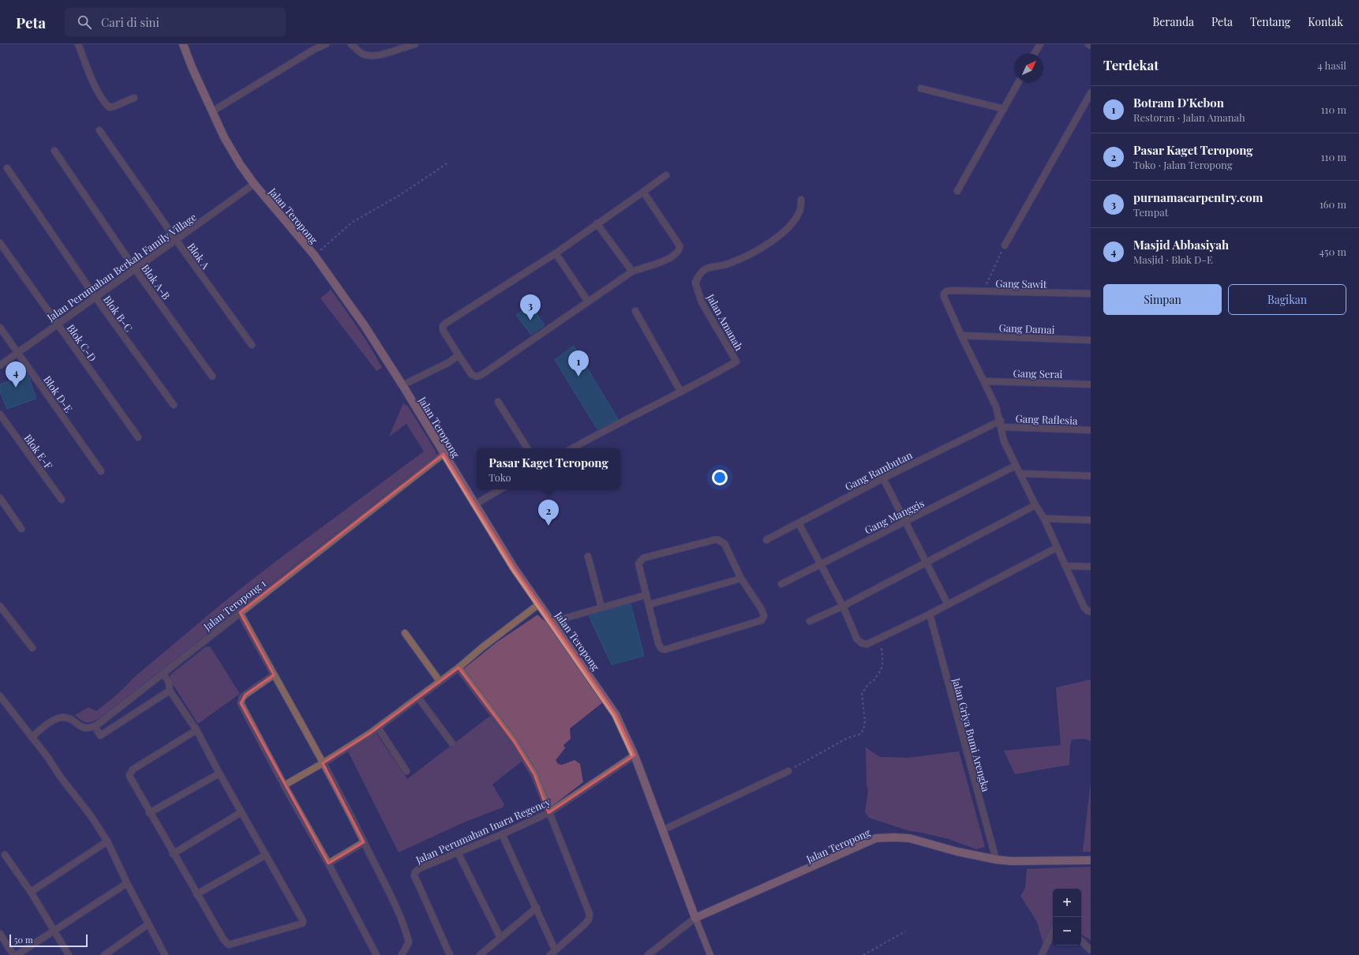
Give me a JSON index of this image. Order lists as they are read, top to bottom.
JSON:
{
  "streets": {
    "main road": ["Jalan Teropong"],
    "street": [
      "Blok A",
      "Jalan Perumahan Berkah Family Village",
      "Blok A-B",
      "Gang Sawit",
      "Blok B-C",
      "Jalan Amanah",
      "Gang Damai",
      "Blok C-D",
      "Gang Serai",
      "Blok D-E",
      "Gang Raflesia",
      "Blok E-F",
      "Gang Rambutan",
      "Gang Manggis",
      "Jalan Teropong 1",
      "Jalan Griya Bumi Arengka",
      "Jalan Perumahan Inara Regency"
    ]
  },
  "crossings": [
    ["Jalan Teropong", "Jalan Perumahan Berkah Family Village"],
    ["Jalan Teropong", "Jalan Teropong 1"],
    ["Jalan Teropong", "Jalan Griya Bumi Arengka"],
    ["Jalan Teropong", "Jalan Perumahan Inara Regency"],
    ["Blok A", "Jalan Perumahan Berkah Family Village"],
    ["Jalan Perumahan Berkah Family Village", "Blok A-B"],
    ["Jalan Perumahan Berkah Family Village", "Blok B-C"],
    ["Jalan Perumahan Berkah Family Village", "Blok C-D"],
    ["Jalan Perumahan Berkah Family Village", "Blok D-E"],
    ["Gang Sawit", "Gang Damai"],
    ["Gang Raflesia", "Gang Rambutan"]
  ],
  "scale_bar": "50 m",
  "north": "top right",
  "page": {
    "header": "Peta",
    "search": "Cari di sini",
    "nav": [
      "Beranda",
      "Peta",
      "Tentang",
      "Kontak"
    ],
    "heading": ["Terdekat", "4 hasil"],
    "list": [
      {
        "mark": "1",
        "name": "Botram D'Kebon",
        "note": "Restoran · Jalan Amanah",
        "value": "110 m"
      },
      {
        "mark": "2",
        "name": "Pasar Kaget Teropong",
        "note": "Toko · Jalan Teropong",
        "value": "110 m"
      },
      {
        "mark": "3",
        "name": "purnamacarpentry.com",
        "note": "Tempat",
        "value": "160 m"
      },
      {
        "mark": "4",
        "name": "Masjid Abbasiyah",
        "note": "Masjid · Blok D-E",
        "value": "450 m"
      }
    ],
    "buttons": ["Simpan", "Bagikan"],
    "pins": [
      "3",
      "1",
      "4",
      "2"
    ],
    "popup": ["Pasar Kaget Teropong", "Toko"],
    "map_buttons": ["+", "−"],
    "scale": "50 m"
  }
}
